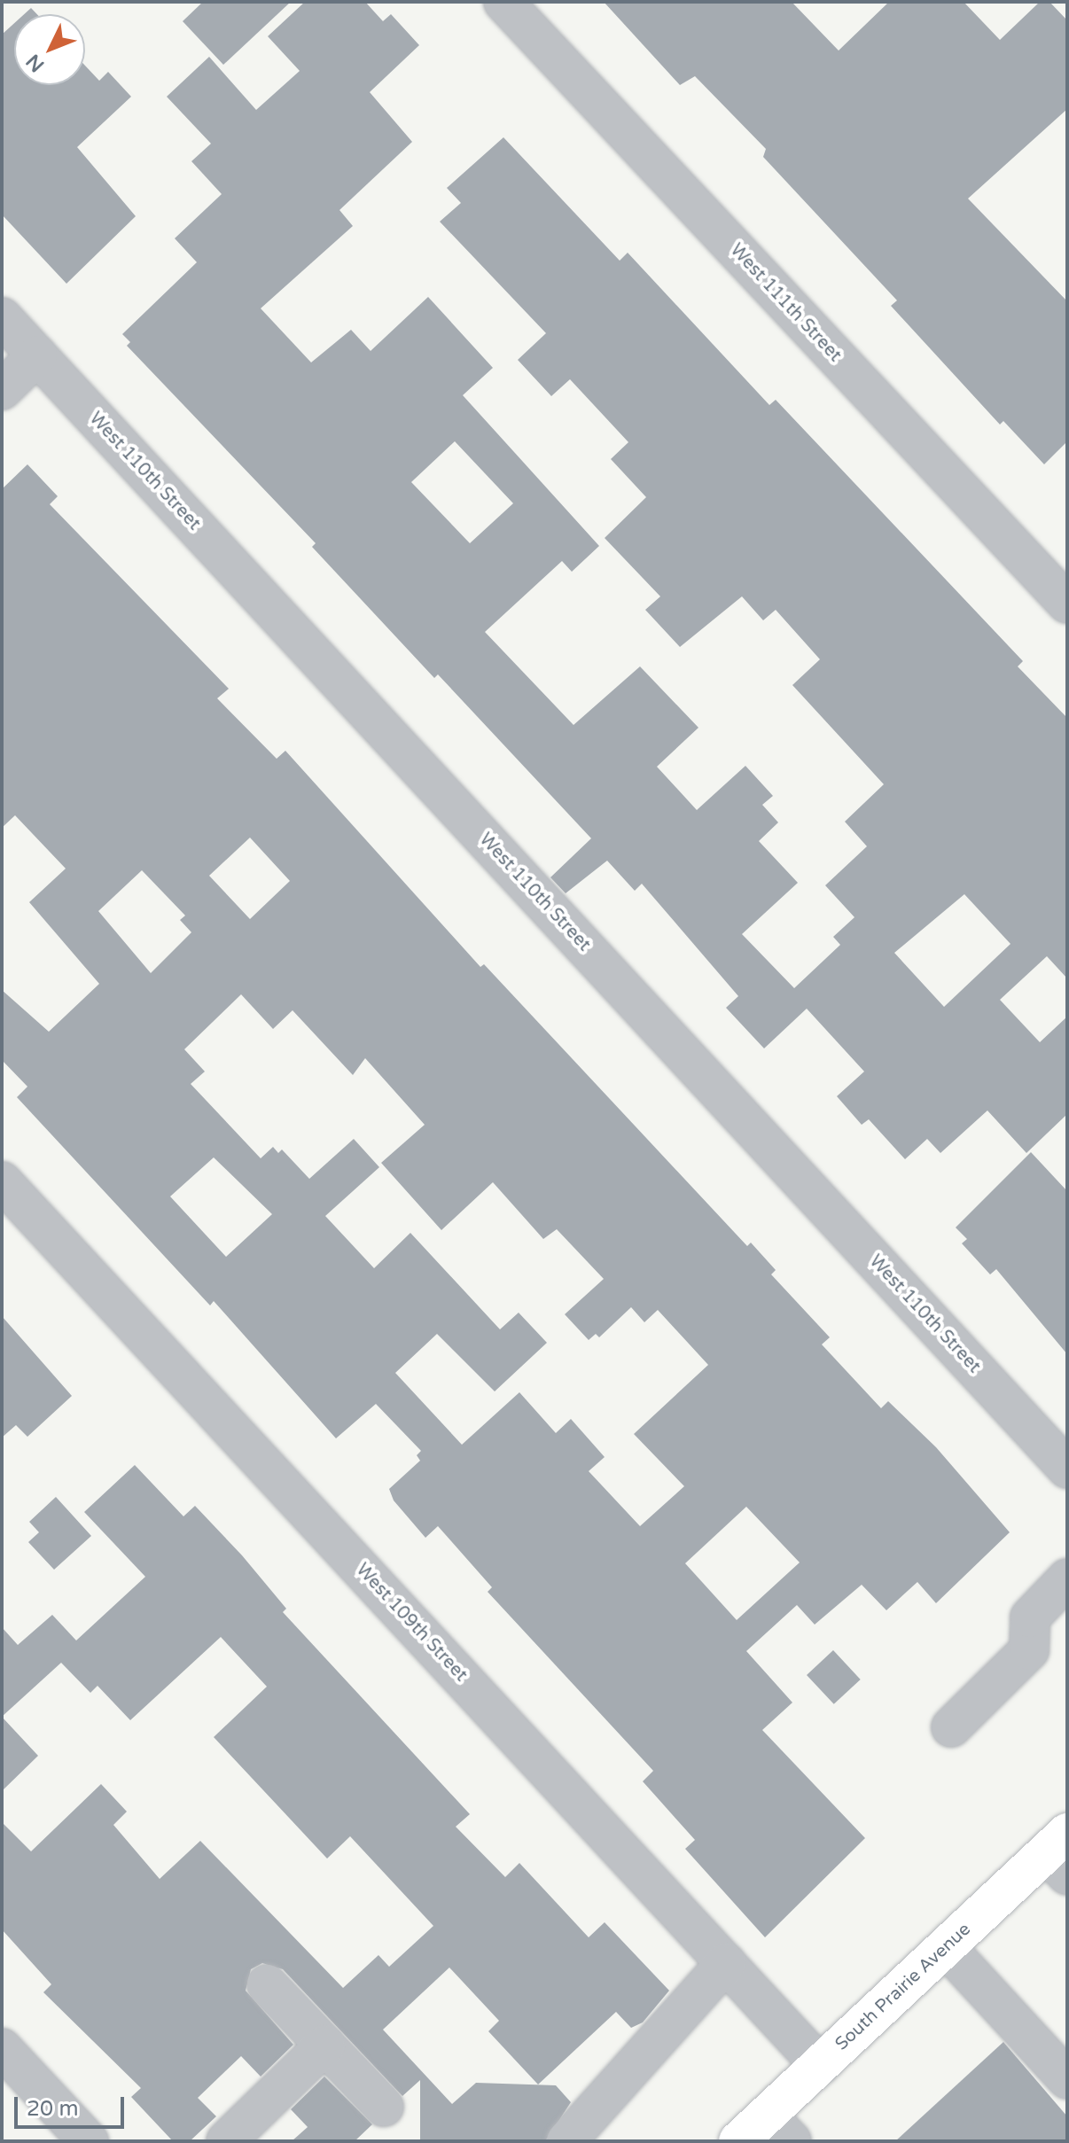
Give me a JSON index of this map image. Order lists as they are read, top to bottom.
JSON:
{
  "streets": {
    "main road": ["South Prairie Avenue"],
    "street": ["West 111th Street", "West 110th Street", "West 109th Street"]
  },
  "crossings": [
    ["West 109th Street", "South Prairie Avenue"]
  ],
  "scale_bar": "20 m",
  "north": "bottom left"
}
